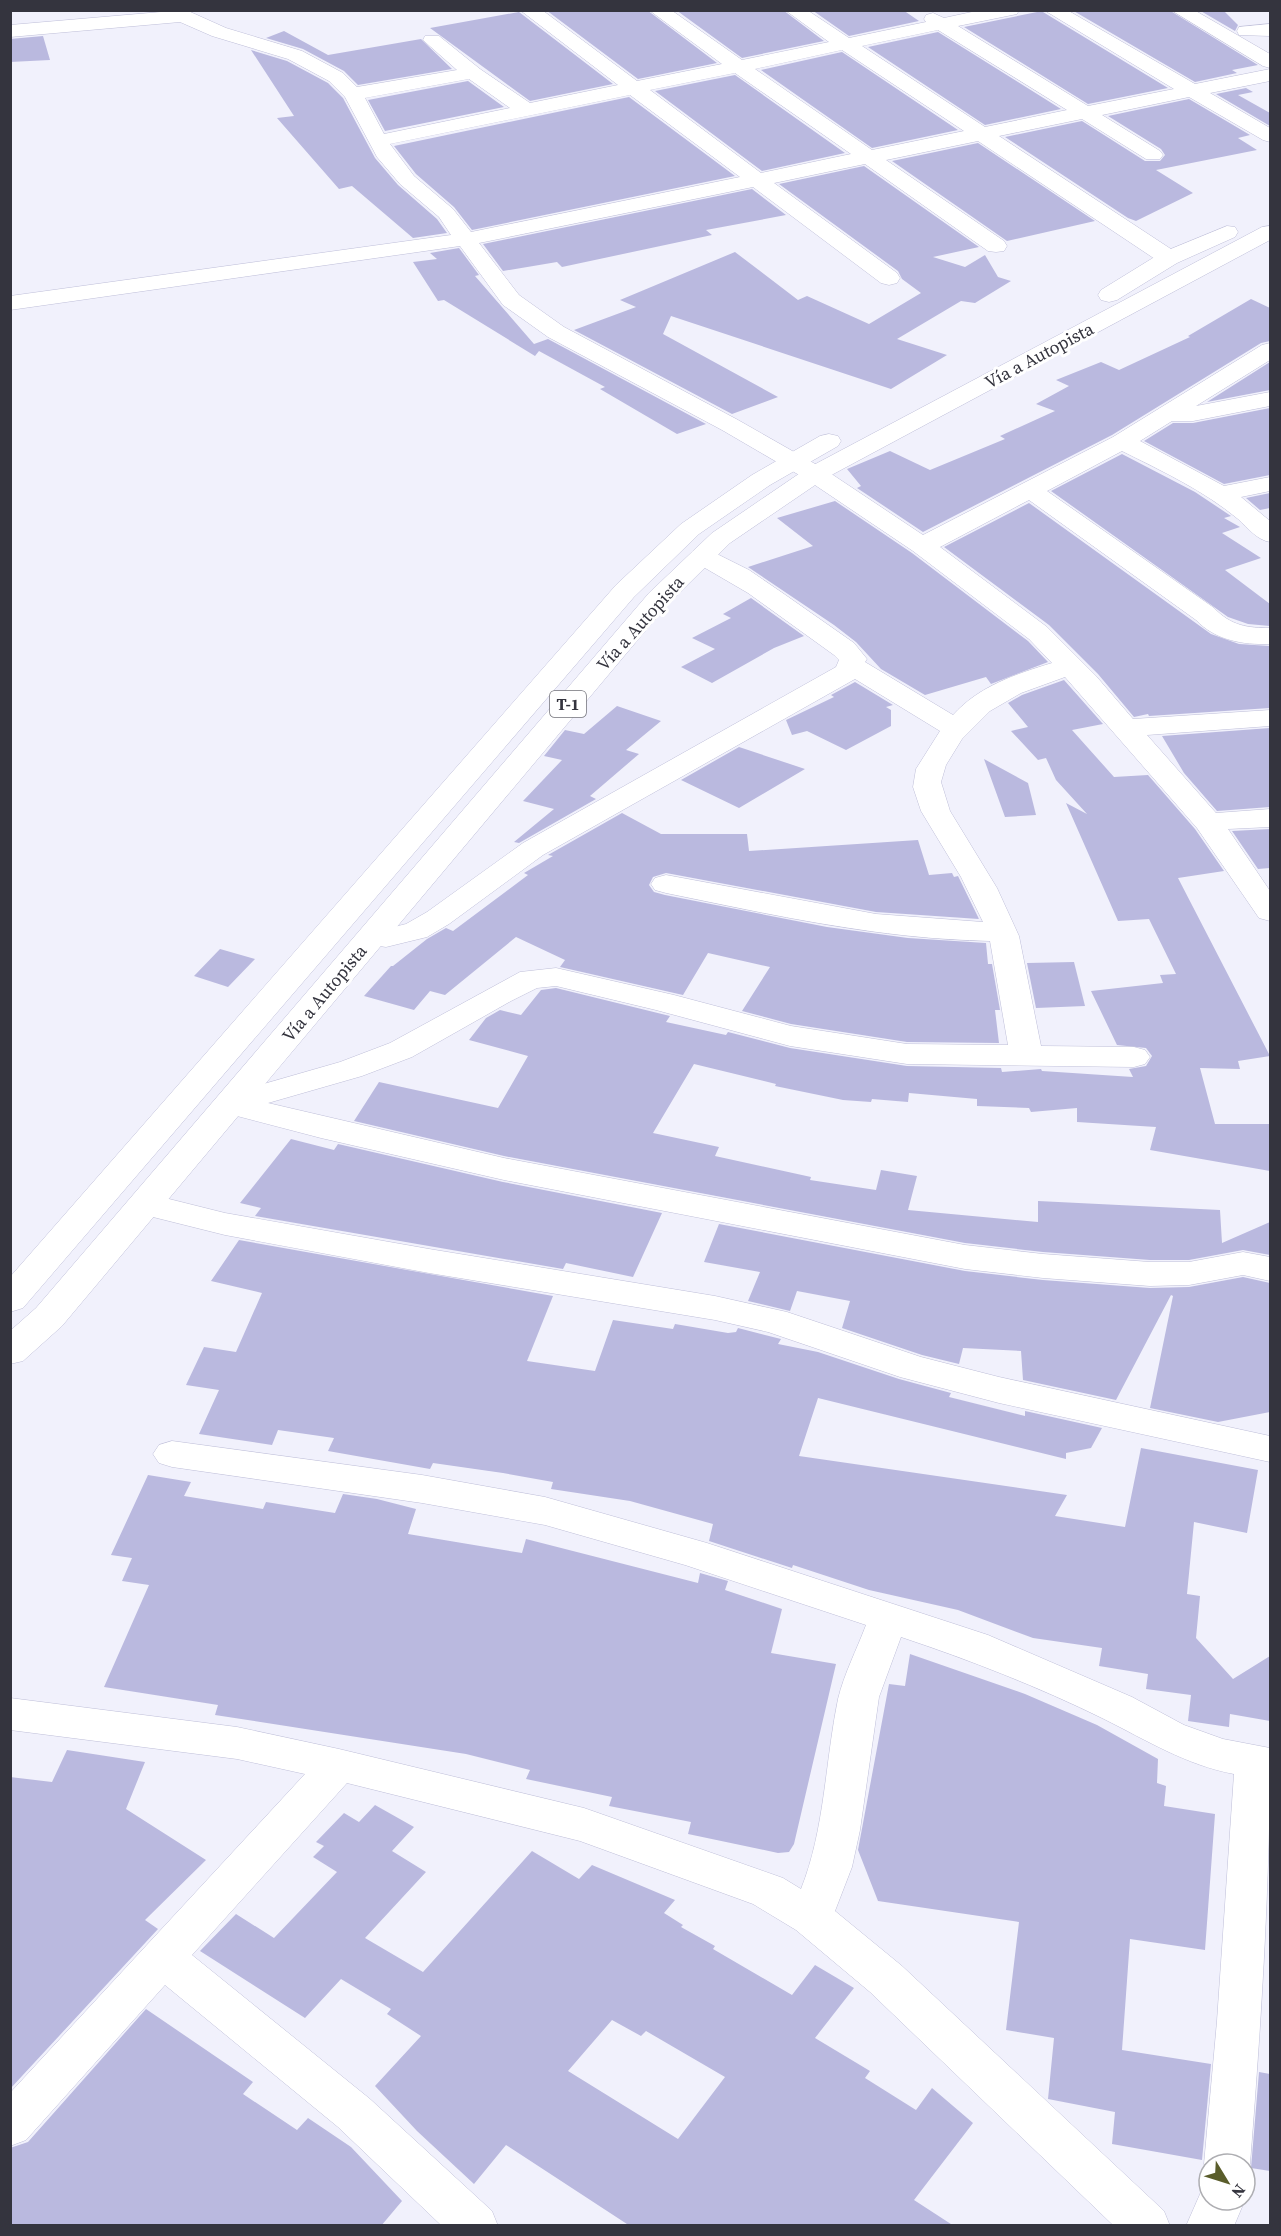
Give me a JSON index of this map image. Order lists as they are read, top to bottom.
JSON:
{
  "streets": {
    "main road": ["Vía a Autopista", "T-1"]
  },
  "north": "bottom right"
}
